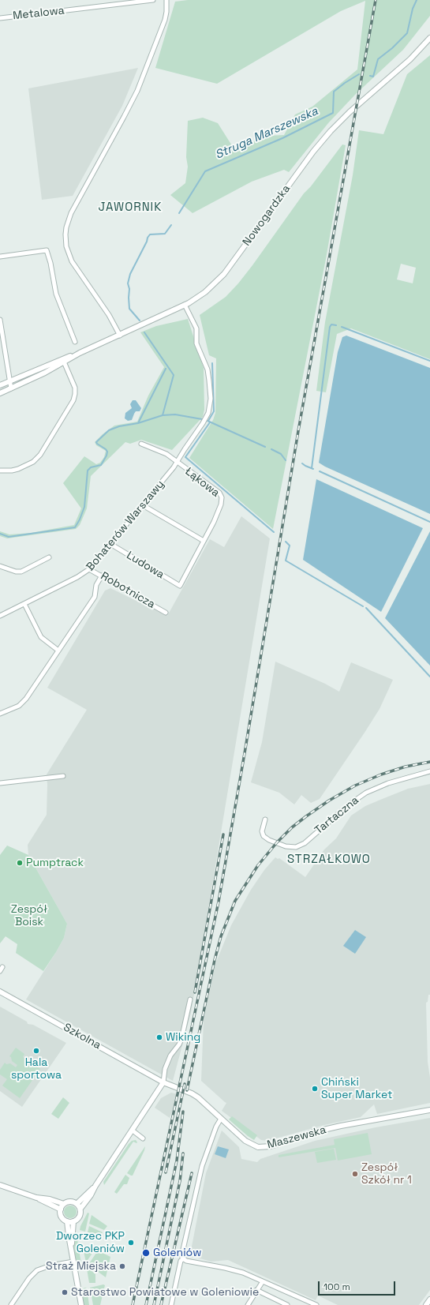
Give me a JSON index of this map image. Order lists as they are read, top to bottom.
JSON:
{
  "streets": {
    "street": [
      "Metalowa",
      "Nowogardzka",
      "Łąkowa",
      "Bohaterów Warszawy",
      "Ludowa",
      "Robotnicza",
      "Tartaczna",
      "Szkolna",
      "Maszewska"
    ]
  },
  "crossings": [
    ["Nowogardzka", "Bohaterów Warszawy"],
    ["Łąkowa", "Bohaterów Warszawy"],
    ["Łąkowa", "Ludowa"],
    ["Bohaterów Warszawy", "Ludowa"],
    ["Bohaterów Warszawy", "Robotnicza"],
    ["Szkolna", "Maszewska"]
  ],
  "districts": ["JAWORNIK", "STRZAŁKOWO"],
  "water": ["Struga Marszewska"],
  "parks": ["Zespół Boisk"],
  "places": [
    "Pumptrack",
    "Wiking",
    "Hala sportowa",
    "Chiński Super Market",
    "Zespół Szkół nr 1",
    "Dworzec PKP Goleniów",
    "Goleniów",
    "Straż Miejska",
    "Starostwo Powiatowe w Goleniowie"
  ],
  "scale_bar": "100 m"
}
